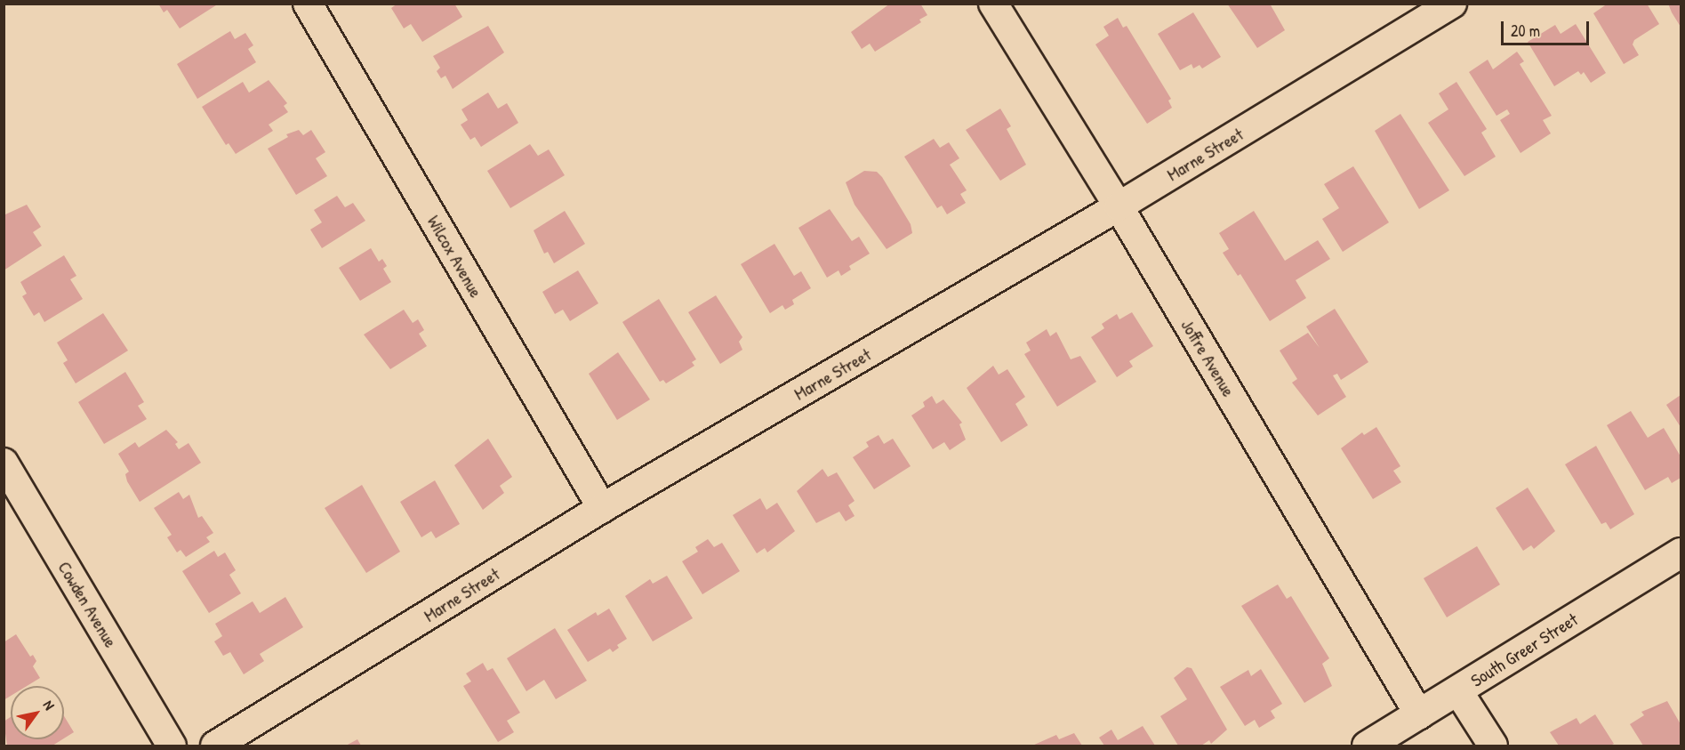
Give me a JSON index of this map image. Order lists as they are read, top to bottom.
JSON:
{
  "streets": {
    "street": [
      "Marne Street",
      "Wilcox Avenue",
      "Joffre Avenue",
      "Cowden Avenue",
      "South Greer Street"
    ]
  },
  "crossings": [
    ["Marne Street", "Wilcox Avenue"],
    ["Marne Street", "Joffre Avenue"],
    ["Joffre Avenue", "South Greer Street"]
  ],
  "scale_bar": "20 m",
  "north": "top right"
}
